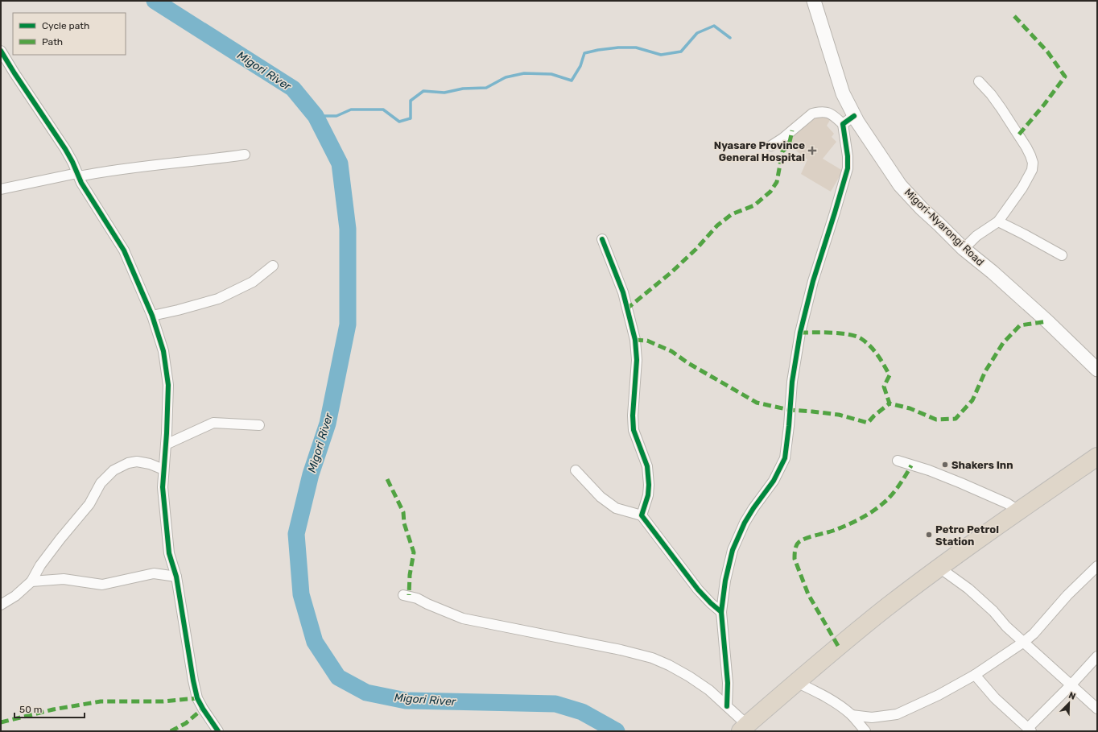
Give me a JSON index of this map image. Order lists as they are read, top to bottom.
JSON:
{
  "streets": {
    "street": ["Migori-Nyarongi Road"]
  },
  "water": ["Migori River"],
  "places": {
    "health": ["Nyasare Province General Hospital"],
    "other": ["Shakers Inn", "Petro Petrol Station"]
  },
  "legend": ["Cycle path", "Path"],
  "scale_bar": "50 m",
  "north": "top right"
}
